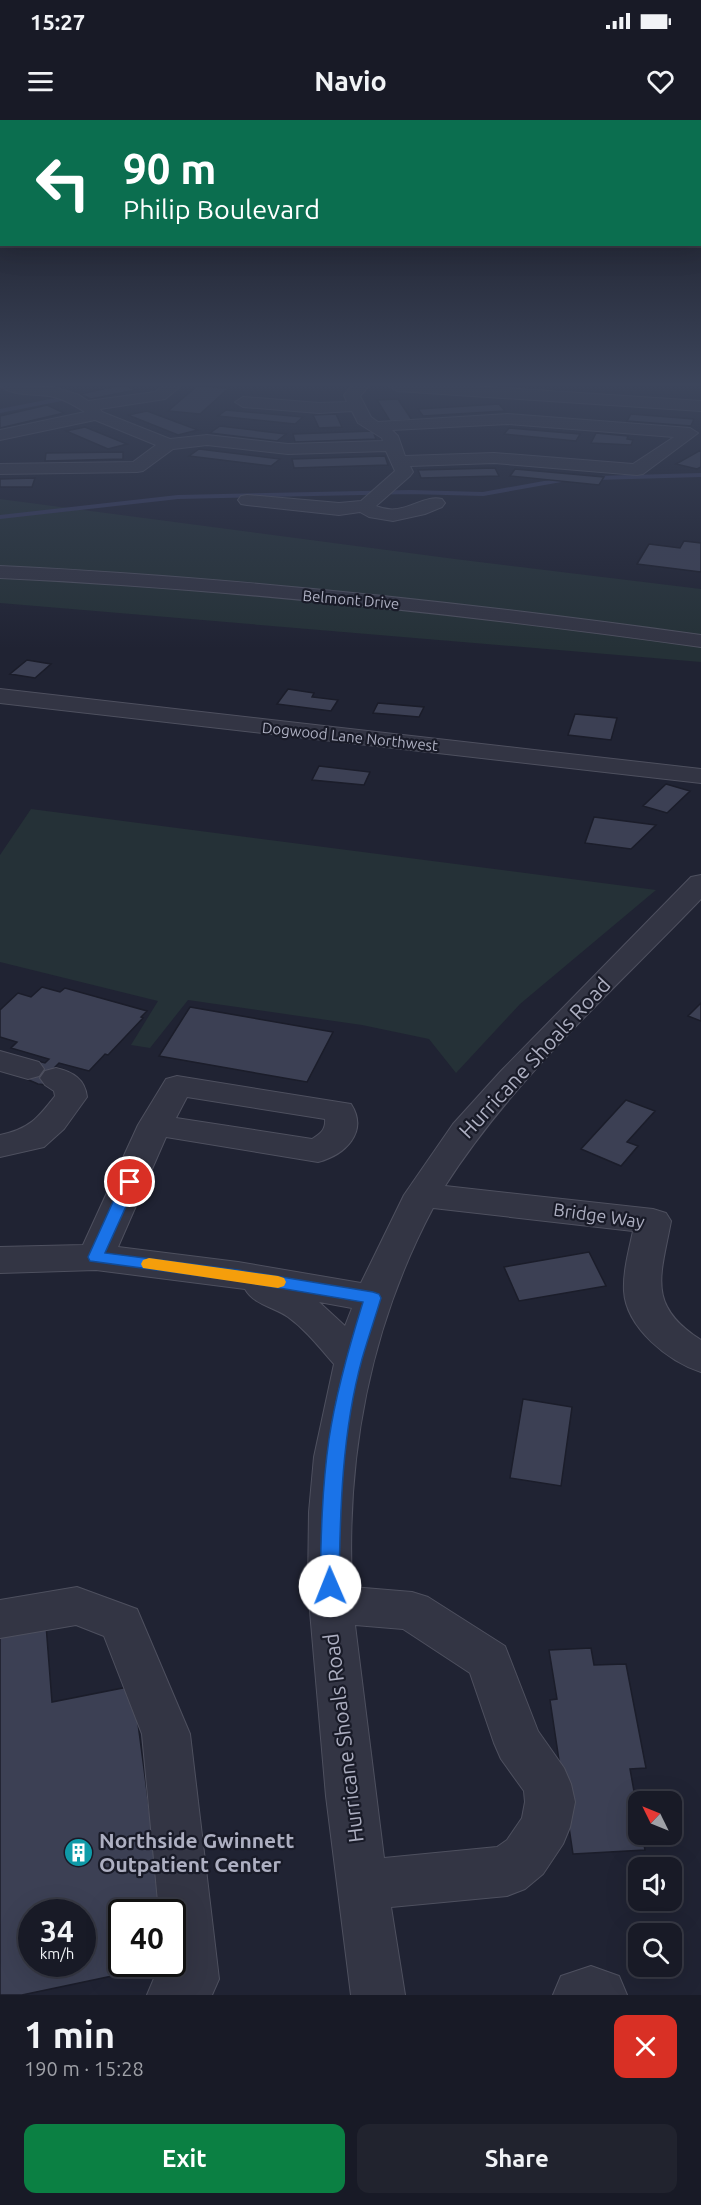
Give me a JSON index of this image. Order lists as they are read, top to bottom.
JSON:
{
  "streets": {
    "street": [
      "Belmont Drive",
      "Dogwood Lane Northwest",
      "Hurricane Shoals Road",
      "Bridge Way"
    ]
  },
  "crossings": [
    ["Hurricane Shoals Road", "Bridge Way"]
  ],
  "places": {
    "building": ["Northside Gwinnett Outpatient Center"]
  },
  "north": "top left",
  "page": {
    "status": "15:27",
    "header": "Navio",
    "turn": ["90 m", "Philip Boulevard"],
    "speed": "34 km/h",
    "limit": "40",
    "heading": ["1 min", "190 m · 15:28"],
    "buttons": ["Exit", "Share"]
  }
}
